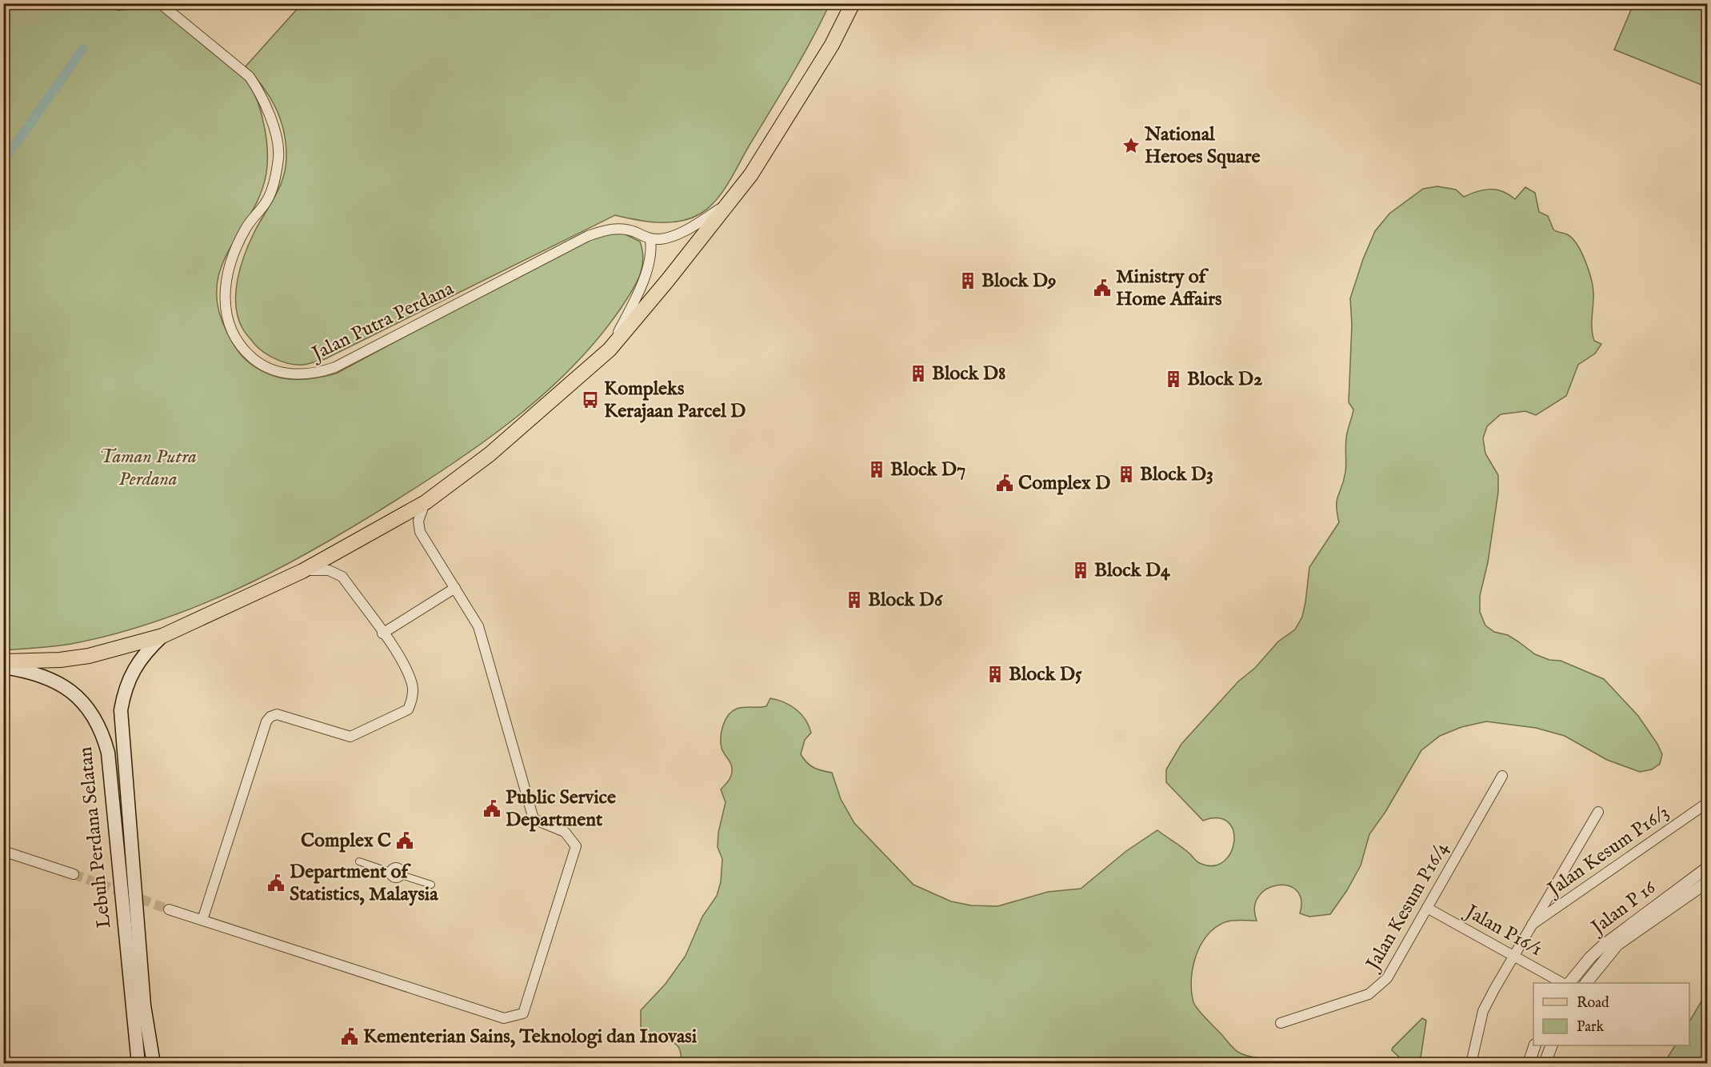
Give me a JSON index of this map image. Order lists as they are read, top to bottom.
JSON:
{
  "streets": {
    "main road": ["Lebuh Perdana Selatan"],
    "street": [
      "Jalan Putra Perdana",
      "Jalan Kesum P16/3",
      "Jalan Kesum P16/4",
      "Jalan P 16",
      "Jalan P16/1"
    ]
  },
  "crossings": [
    ["Jalan Kesum P16/3", "Jalan P16/1"],
    ["Jalan Kesum P16/4", "Jalan P16/1"]
  ],
  "parks": ["Taman Putra Perdana"],
  "places": {
    "place": ["National Heroes Square"],
    "building": [
      "Block D9",
      "Block D8",
      "Block D2",
      "Block D7",
      "Block D3",
      "Block D4",
      "Block D6",
      "Block D5"
    ],
    "public building": [
      "Ministry of Home Affairs",
      "Complex D",
      "Public Service Department",
      "Complex C",
      "Department of Statistics, Malaysia",
      "Kementerian Sains, Teknologi dan Inovasi"
    ],
    "bus stop": ["Kompleks Kerajaan Parcel D"]
  },
  "legend": ["Road", "Park"]
}
